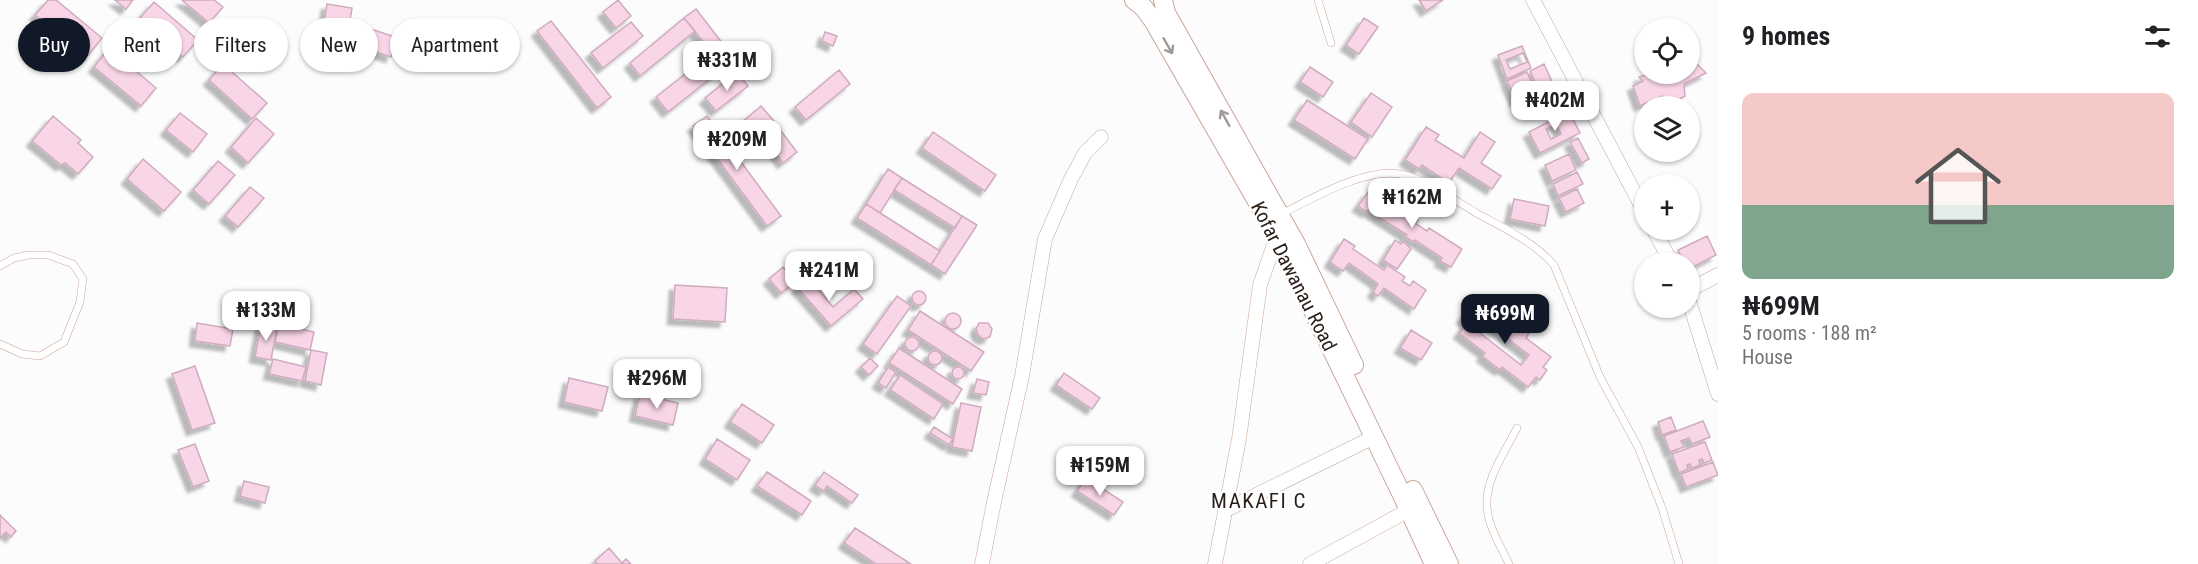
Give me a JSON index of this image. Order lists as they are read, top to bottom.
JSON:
{
  "streets": {
    "street": ["Kofar Dawanau Road"]
  },
  "districts": ["MAKAFI C"],
  "page": {
    "heading": "9 homes",
    "map_buttons": ["+", "−"],
    "chip": [
      "Buy",
      "Rent",
      "Filters",
      "New",
      "Apartment"
    ],
    "price": [
      "₦331M",
      "₦402M",
      "₦209M",
      "₦162M",
      "₦241M",
      "₦133M",
      "₦699M",
      "₦296M",
      "₦159M"
    ],
    "list": [
      {
        "name": "₦699M",
        "note": "5 rooms · 188 m² · House"
      }
    ]
  }
}
